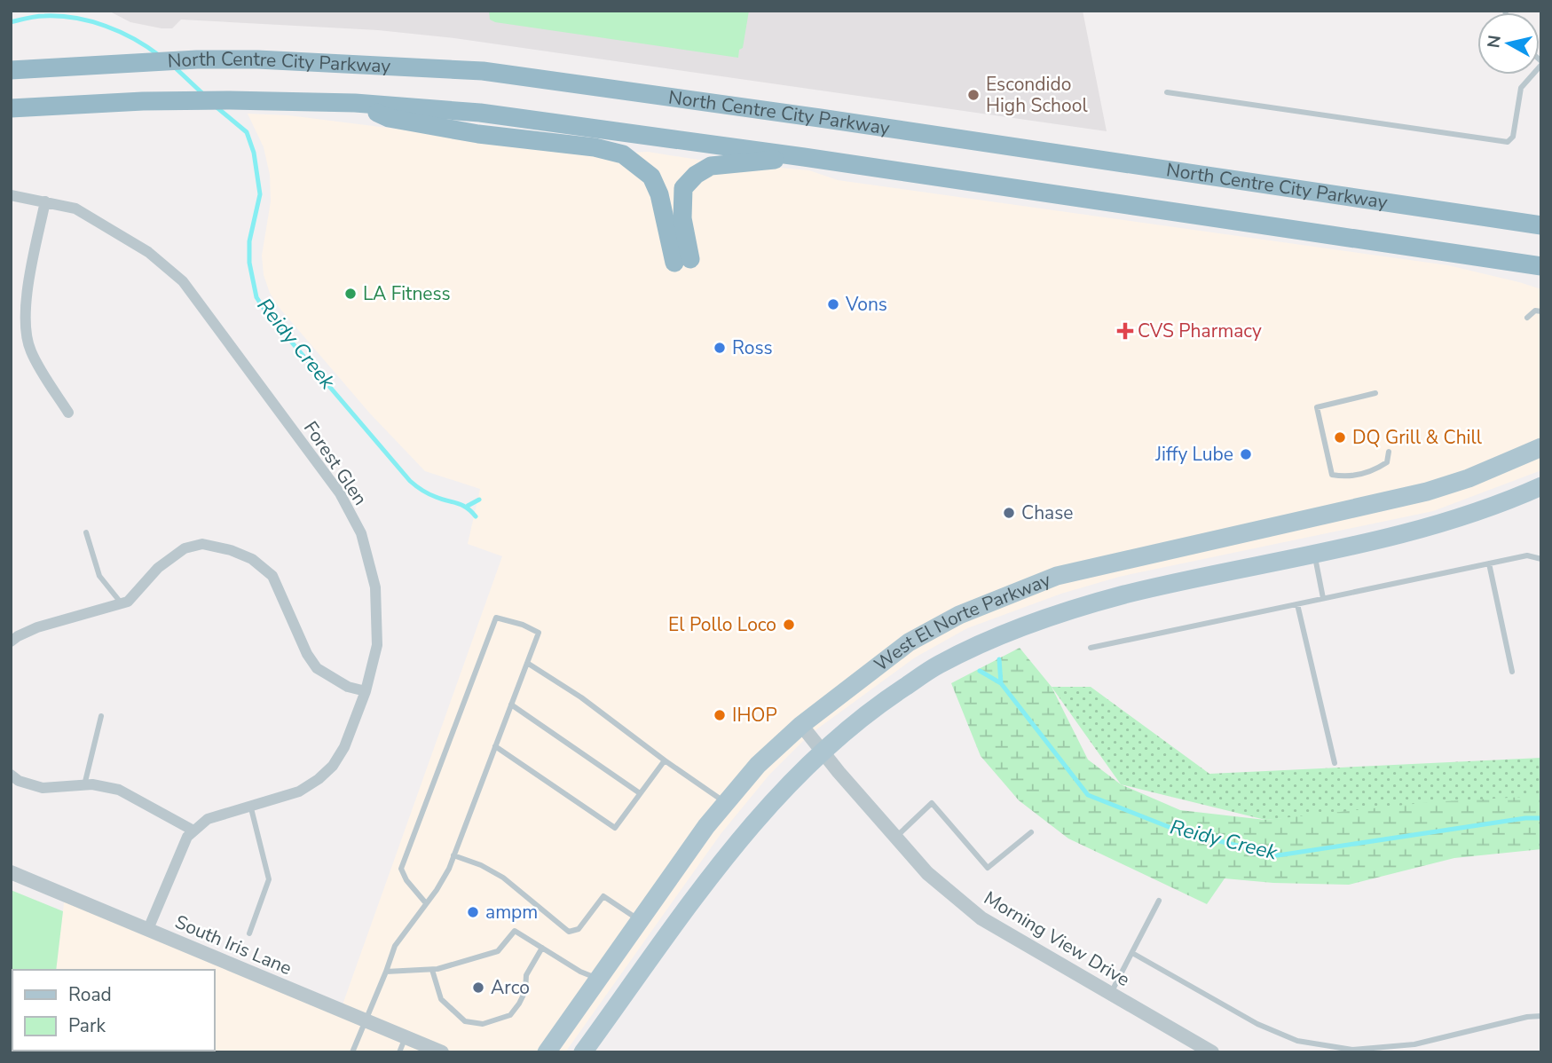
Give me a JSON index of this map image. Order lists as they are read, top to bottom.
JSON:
{
  "streets": {
    "highway": ["North Centre City Parkway"],
    "main road": ["West El Norte Parkway"],
    "street": ["Forest Glen", "Morning View Drive", "South Iris Lane"]
  },
  "crossings": [
    ["West El Norte Parkway", "Morning View Drive"]
  ],
  "water": ["Reidy Creek"],
  "places": {
    "other": [
      "Escondido High School",
      "LA Fitness",
      "Vons",
      "Ross",
      "DQ Grill & Chill",
      "Jiffy Lube",
      "Chase",
      "El Pollo Loco",
      "IHOP",
      "ampm",
      "Arco"
    ],
    "health": ["CVS Pharmacy"]
  },
  "legend": ["Road", "Park"],
  "north": "left"
}
